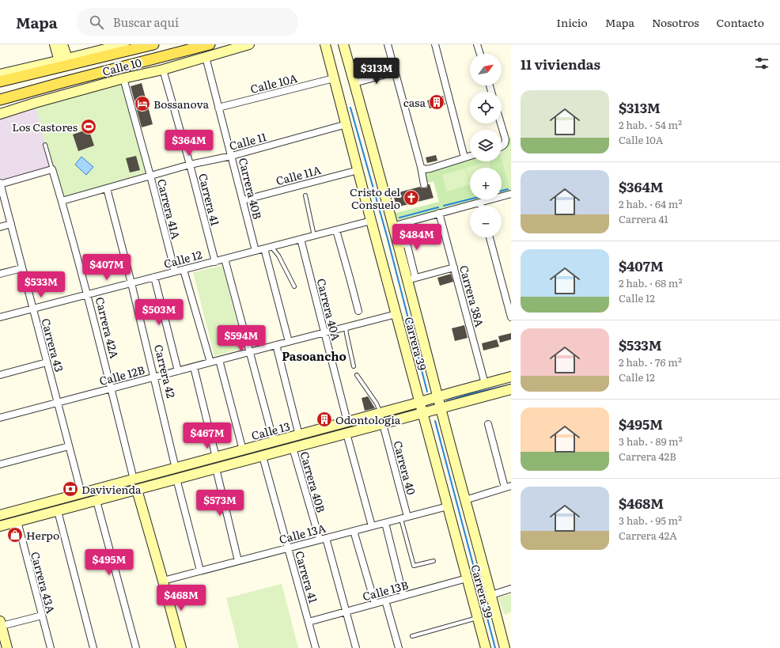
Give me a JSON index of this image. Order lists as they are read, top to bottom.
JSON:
{
  "streets": {
    "main road": ["Calle 10", "Carrera 39", "Calle 13"],
    "street": [
      "Calle 10A",
      "Calle 11",
      "Calle 11A",
      "Carrera 40B",
      "Carrera 41",
      "Carrera 41A",
      "Calle 12",
      "Carrera 38A",
      "Carrera 40A",
      "Carrera 42A",
      "Carrera 43",
      "Carrera 42",
      "Calle 12B",
      "Carrera 40",
      "Calle 13A",
      "Carrera 43A",
      "Calle 13B"
    ]
  },
  "crossings": [
    ["Calle 10", "Carrera 40B"],
    ["Calle 10", "Carrera 41"],
    ["Calle 10", "Carrera 41A"],
    ["Calle 10A", "Carrera 40B"],
    ["Calle 10A", "Carrera 39"],
    ["Calle 11", "Carrera 40B"],
    ["Calle 11", "Carrera 41"],
    ["Calle 11", "Carrera 41A"],
    ["Calle 11", "Carrera 42A"],
    ["Calle 11", "Carrera 39"],
    ["Calle 11", "Carrera 42"],
    ["Calle 11A", "Carrera 40B"],
    ["Calle 11A", "Carrera 39"],
    ["Carrera 40B", "Calle 12"],
    ["Carrera 40B", "Calle 13"],
    ["Carrera 40B", "Calle 13A"],
    ["Carrera 40B", "Calle 13B"],
    ["Carrera 41", "Calle 12"],
    ["Carrera 41", "Calle 13"],
    ["Carrera 41", "Calle 13A"],
    ["Carrera 41", "Calle 13B"],
    ["Carrera 41A", "Calle 12"],
    ["Calle 12", "Carrera 40A"],
    ["Calle 12", "Carrera 42A"],
    ["Calle 12", "Carrera 39"],
    ["Calle 12", "Carrera 43"],
    ["Calle 12", "Carrera 42"],
    ["Carrera 38A", "Calle 13"],
    ["Carrera 40A", "Calle 12B"],
    ["Carrera 40A", "Calle 13"],
    ["Carrera 42A", "Calle 12B"],
    ["Carrera 42A", "Calle 13"],
    ["Carrera 39", "Calle 12B"],
    ["Carrera 39", "Calle 13"],
    ["Carrera 39", "Calle 13A"],
    ["Carrera 39", "Calle 13B"],
    ["Carrera 43", "Calle 12B"],
    ["Carrera 43", "Calle 13"],
    ["Carrera 42", "Calle 12B"],
    ["Carrera 42", "Calle 13"],
    ["Calle 13", "Carrera 40"],
    ["Calle 13", "Carrera 43A"],
    ["Carrera 40", "Calle 13A"]
  ],
  "districts": ["Pasoancho"],
  "places": {
    "building": ["casa", "Odontologia"],
    "hotel": ["Bossanova"],
    "sports": ["Los Castores"],
    "church": ["Cristo del Consuelo"],
    "bank": ["Davivienda"],
    "shop": ["Herpo"]
  },
  "north": "top right",
  "page": {
    "header": "Mapa",
    "search": "Buscar aquí",
    "nav": [
      "Inicio",
      "Mapa",
      "Nosotros",
      "Contacto"
    ],
    "heading": "11 viviendas",
    "map_buttons": ["+", "−"],
    "price": [
      "$313M",
      "$364M",
      "$484M",
      "$407M",
      "$533M",
      "$503M",
      "$594M",
      "$467M",
      "$573M",
      "$495M",
      "$468M"
    ],
    "list": [
      {
        "name": "$313M",
        "note": "2 hab. · 54 m² · Calle 10A"
      },
      {
        "name": "$364M",
        "note": "2 hab. · 64 m² · Carrera 41"
      },
      {
        "name": "$407M",
        "note": "2 hab. · 68 m² · Calle 12"
      },
      {
        "name": "$533M",
        "note": "2 hab. · 76 m² · Calle 12"
      },
      {
        "name": "$495M",
        "note": "3 hab. · 89 m² · Carrera 42B"
      },
      {
        "name": "$468M",
        "note": "3 hab. · 95 m² · Carrera 42A"
      }
    ]
  }
}
